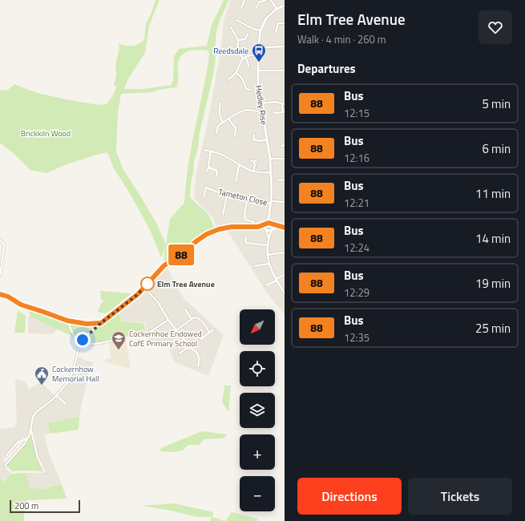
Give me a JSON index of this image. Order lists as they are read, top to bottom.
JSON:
{
  "streets": {
    "street": ["Hedley Rise", "Tameton Close"]
  },
  "crossings": [
    ["Hedley Rise", "Tameton Close"]
  ],
  "parks": ["Brickkiln Wood"],
  "places": {
    "bus stop": ["Reedsdale"],
    "other": ["Elm Tree Avenue"],
    "school or university": ["Cockernhoe Endowed CofE Primary School"],
    "public building": ["Cockernhow Memorial Hall"]
  },
  "lines": ["bus line 88"],
  "scale_bar": "200 m",
  "north": "bottom left",
  "page": {
    "on_map": "88",
    "heading": [
      ["Elm Tree Avenue", "Walk · 4 min · 260 m"],
      "Departures"
    ],
    "list": [
      {
        "mark": "88",
        "name": "Bus",
        "note": "12:15",
        "value": "5 min"
      },
      {
        "mark": "88",
        "name": "Bus",
        "note": "12:16",
        "value": "6 min"
      },
      {
        "mark": "88",
        "name": "Bus",
        "note": "12:21",
        "value": "11 min"
      },
      {
        "mark": "88",
        "name": "Bus",
        "note": "12:24",
        "value": "14 min"
      },
      {
        "mark": "88",
        "name": "Bus",
        "note": "12:29",
        "value": "19 min"
      },
      {
        "mark": "88",
        "name": "Bus",
        "note": "12:35",
        "value": "25 min"
      }
    ],
    "map_buttons": ["+", "−"],
    "buttons": ["Directions", "Tickets"],
    "scale": "200 m"
  }
}
